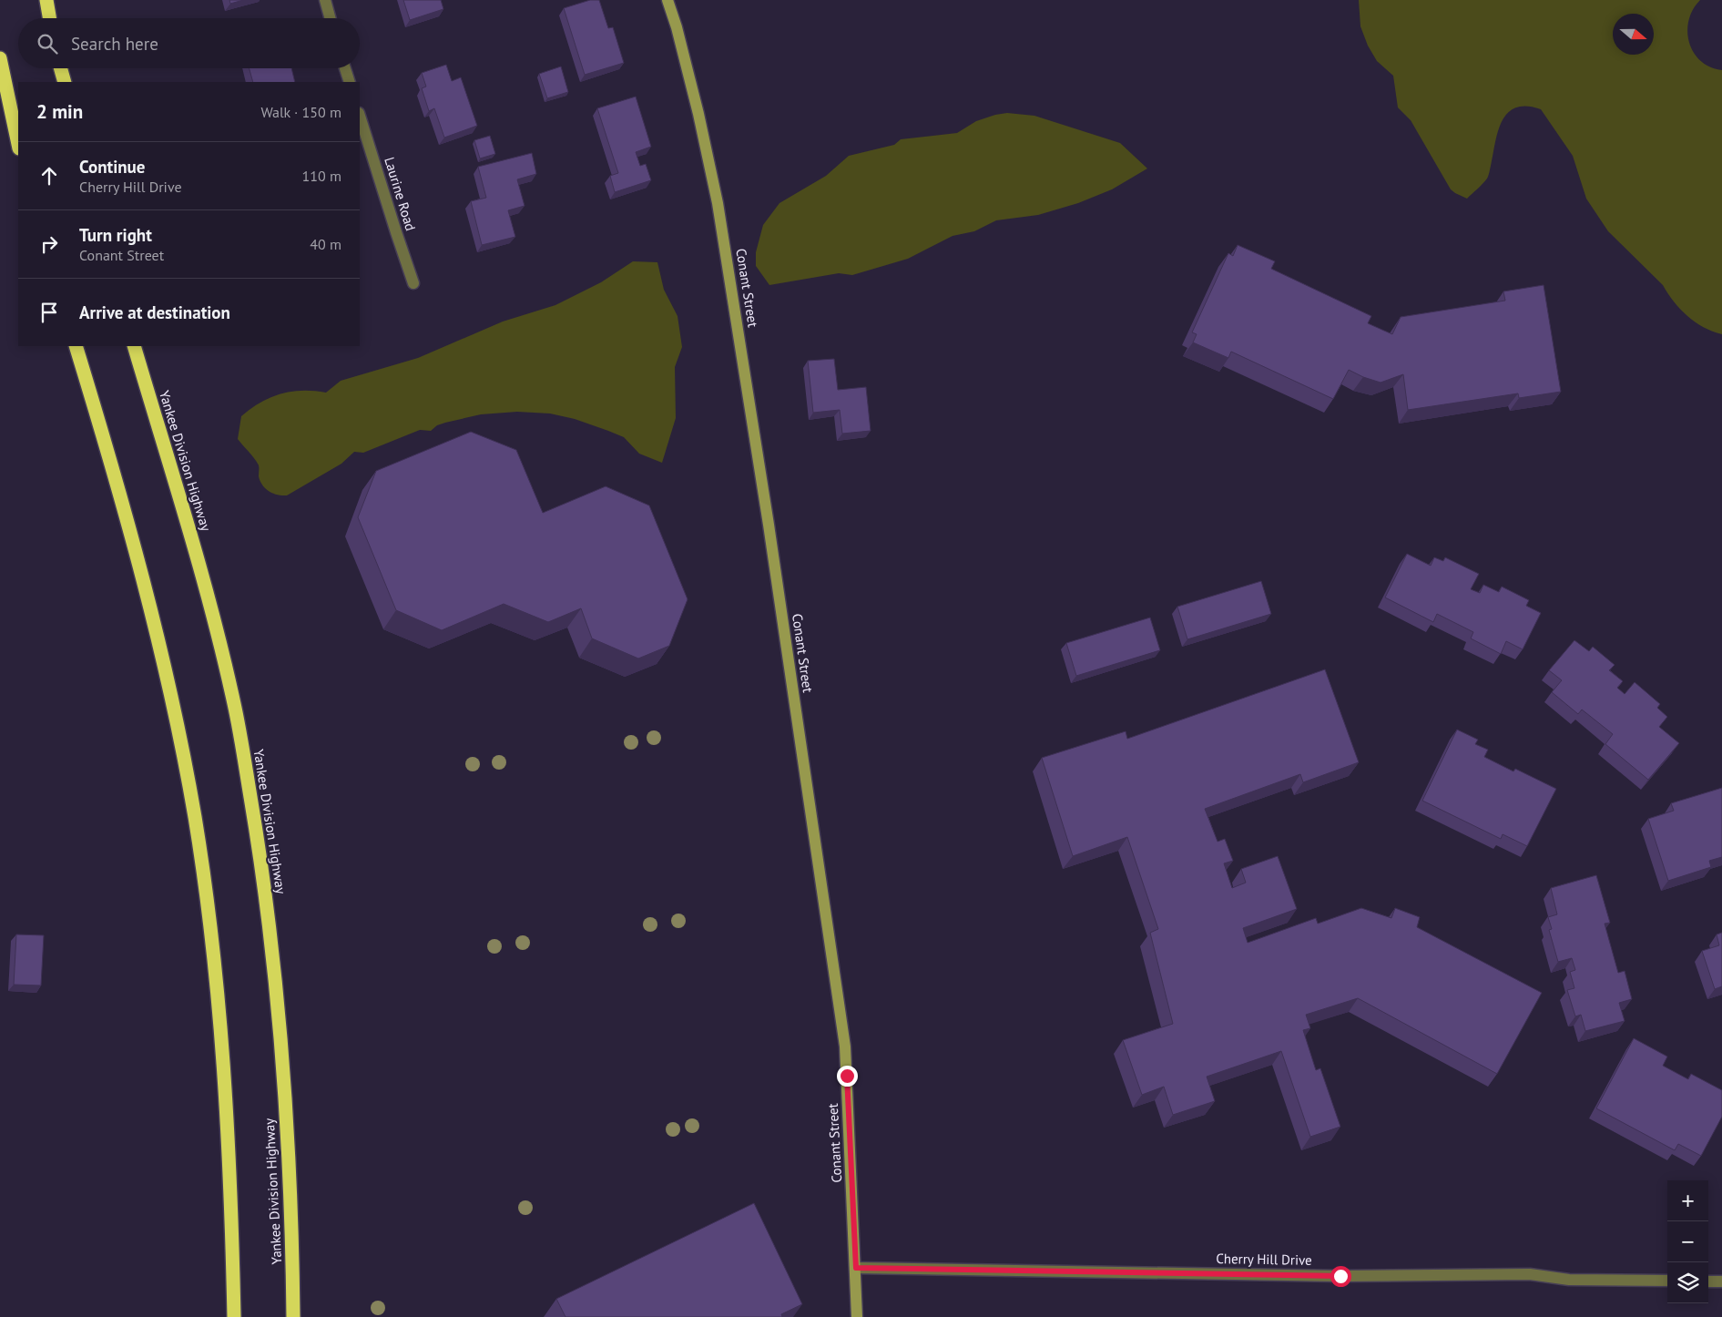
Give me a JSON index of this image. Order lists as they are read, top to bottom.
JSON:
{
  "streets": {
    "highway": ["Yankee Division Highway"],
    "main road": ["Conant Street"],
    "street": ["Laurine Road", "Cherry Hill Drive"]
  },
  "crossings": [
    ["Conant Street", "Cherry Hill Drive"]
  ],
  "north": "right",
  "page": {
    "search": "Search here",
    "heading": ["2 min", "Walk · 150 m"],
    "list": [
      ["Continue", "Cherry Hill Drive", "110 m"],
      ["Turn right", "Conant Street", "40 m"],
      "Arrive at destination"
    ],
    "map_buttons": ["+", "−"]
  }
}
